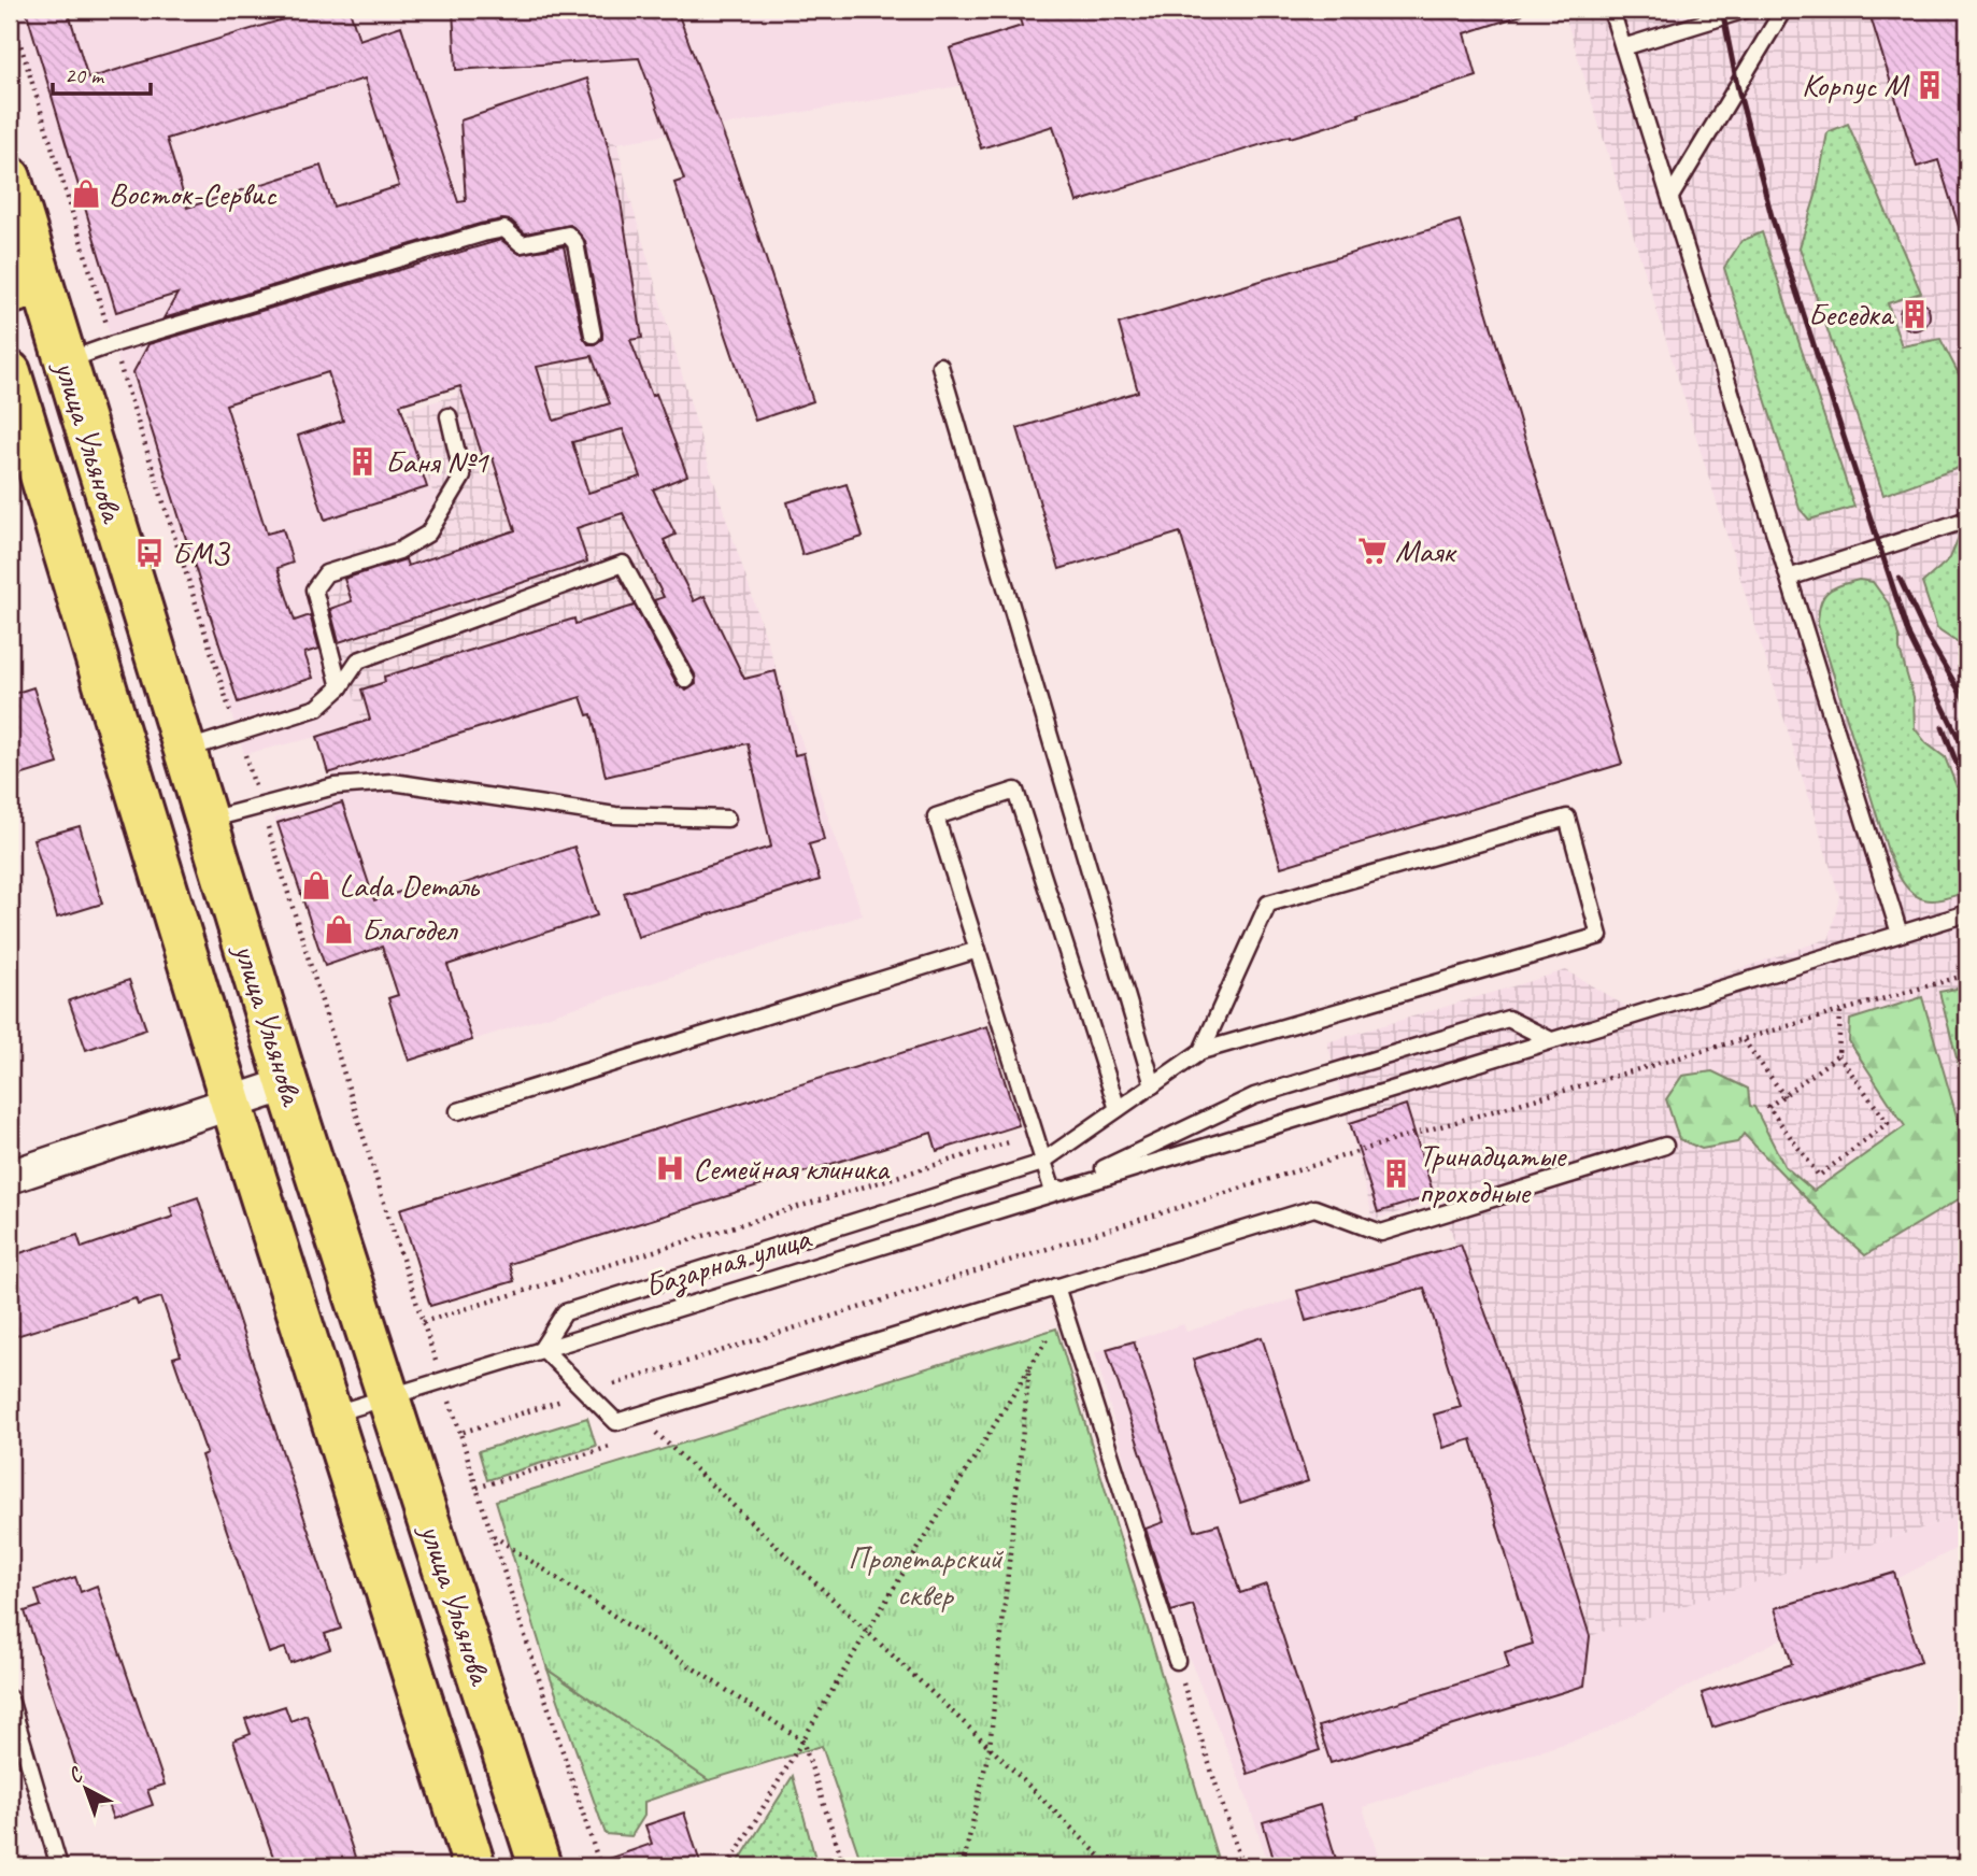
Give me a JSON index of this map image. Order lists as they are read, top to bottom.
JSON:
{
  "streets": {
    "main road": ["улица Ульянова"],
    "lane": ["Базарная улица"]
  },
  "crossings": [
    ["улица Ульянова", "Базарная улица"]
  ],
  "parks": ["Пролетарский сквер"],
  "places": {
    "building": [
      "Корпус М",
      "Беседка",
      "Баня №1",
      "Тринадцатые проходные"
    ],
    "shop": ["Восток-Сервис", "Lada Dеталь", "Благодел"],
    "supermarket": ["Маяк"],
    "bus stop": ["БМЗ"],
    "hospital": ["Семейная клиника"]
  },
  "scale_bar": "20 m",
  "north": "top left"
}
